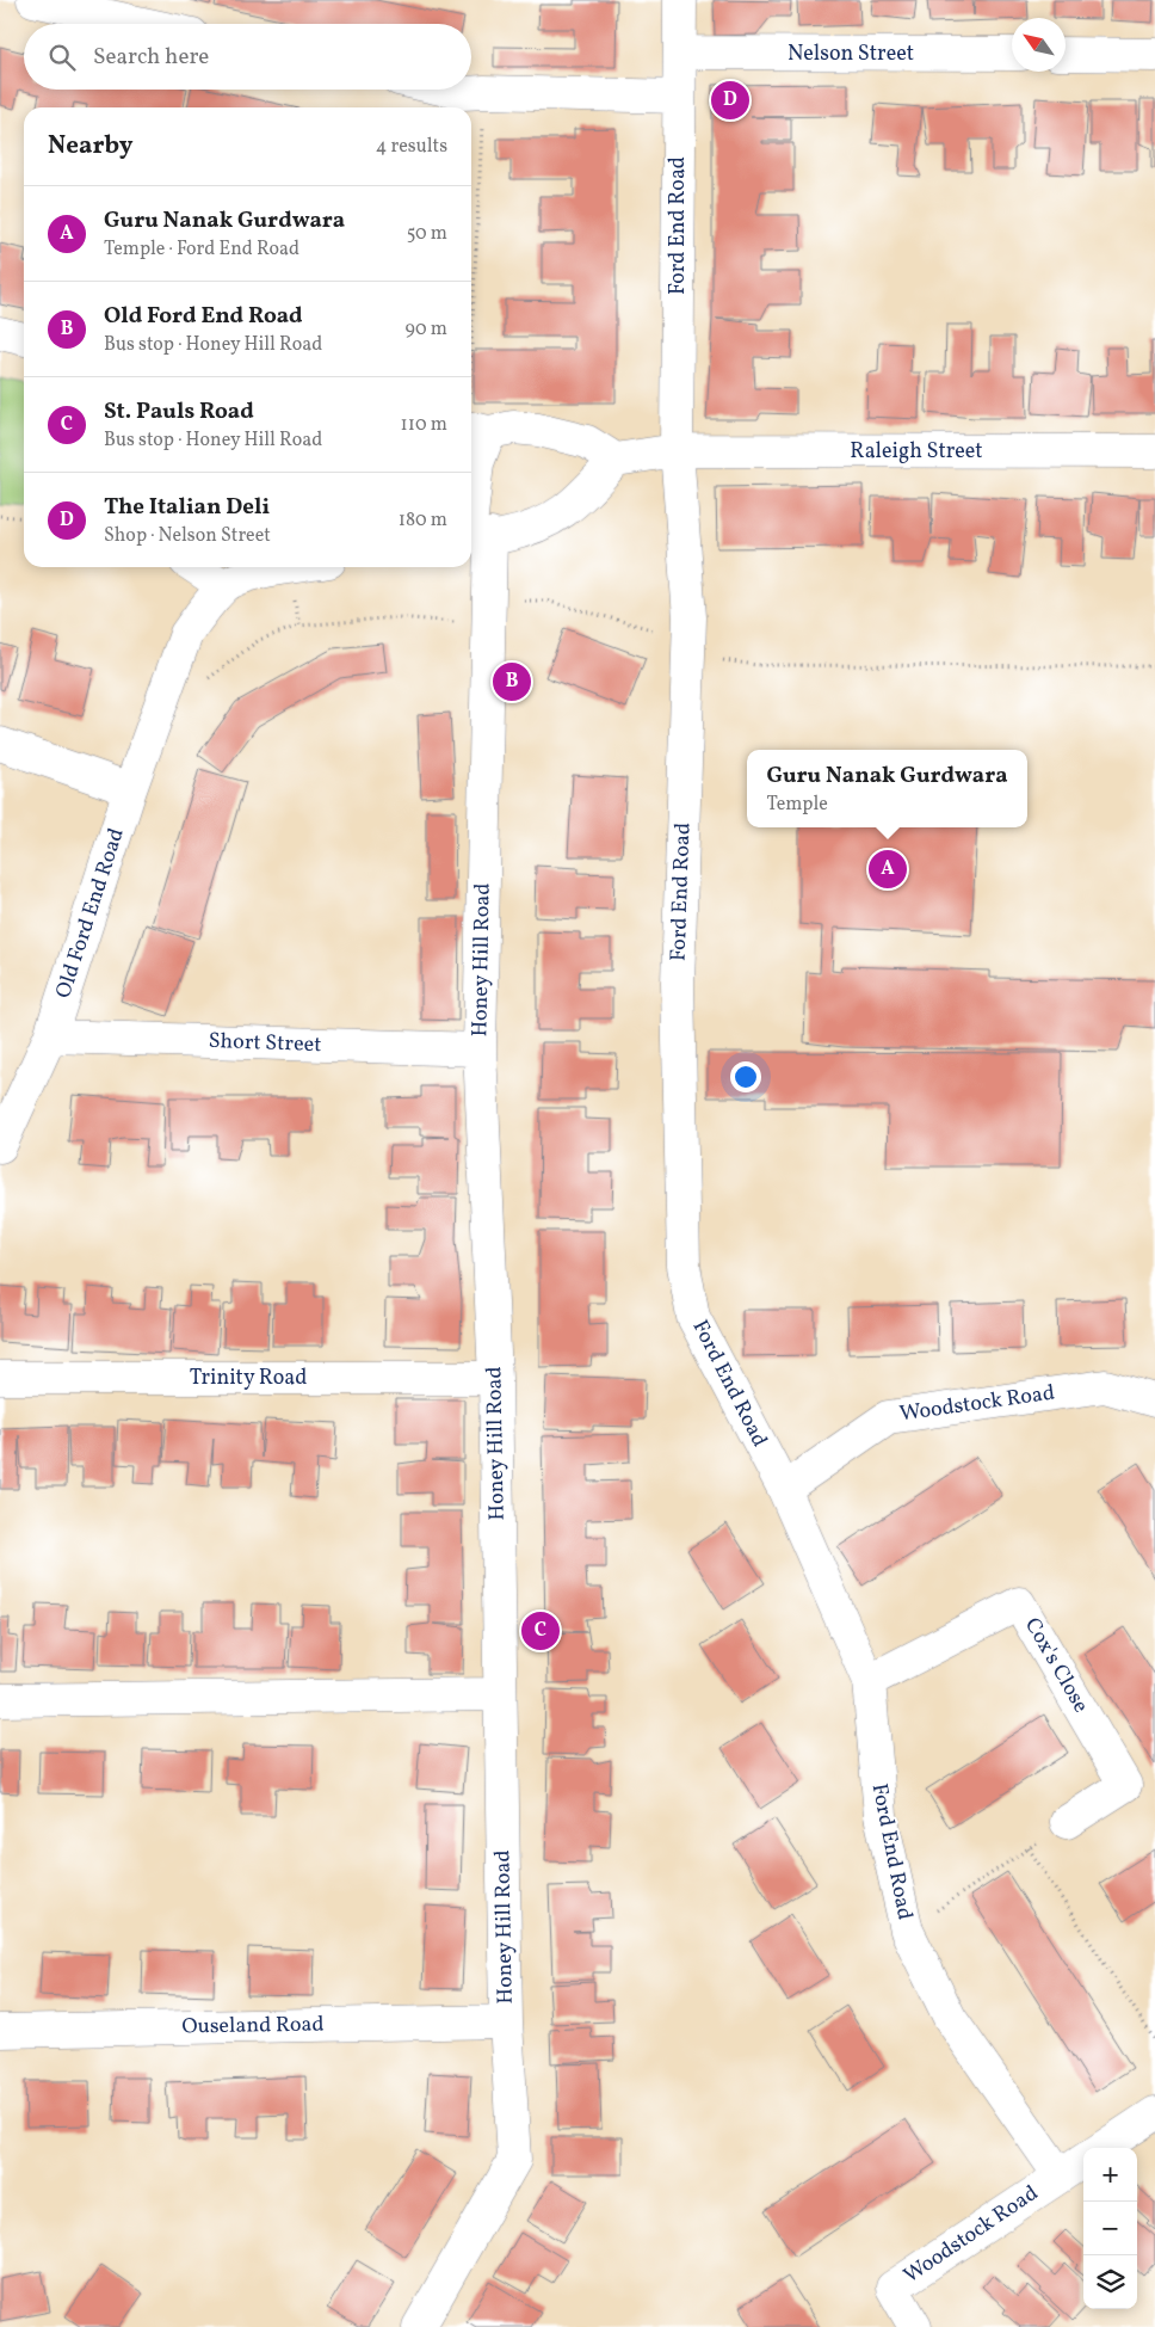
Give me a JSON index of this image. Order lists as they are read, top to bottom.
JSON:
{
  "streets": {
    "street": [
      "Nelson Street",
      "Ford End Road",
      "Raleigh Street",
      "Old Ford End Road",
      "Honey Hill Road",
      "Short Street",
      "Trinity Road",
      "Woodstock Road",
      "Cox's Close",
      "Ouseland Road"
    ]
  },
  "crossings": [
    ["Nelson Street", "Ford End Road"],
    ["Ford End Road", "Raleigh Street"],
    ["Ford End Road", "Woodstock Road"],
    ["Ford End Road", "Cox's Close"],
    ["Old Ford End Road", "Short Street"],
    ["Honey Hill Road", "Short Street"],
    ["Honey Hill Road", "Trinity Road"],
    ["Honey Hill Road", "Ouseland Road"]
  ],
  "north": "top left",
  "page": {
    "search": "Search here",
    "pins": [
      "D",
      "B",
      "A",
      "C"
    ],
    "heading": ["Nearby", "4 results"],
    "list": [
      {
        "mark": "A",
        "name": "Guru Nanak Gurdwara",
        "note": "Temple · Ford End Road",
        "value": "50 m"
      },
      {
        "mark": "B",
        "name": "Old Ford End Road",
        "note": "Bus stop · Honey Hill Road",
        "value": "90 m"
      },
      {
        "mark": "C",
        "name": "St. Pauls Road",
        "note": "Bus stop · Honey Hill Road",
        "value": "110 m"
      },
      {
        "mark": "D",
        "name": "The Italian Deli",
        "note": "Shop · Nelson Street",
        "value": "180 m"
      }
    ],
    "popup": ["Guru Nanak Gurdwara", "Temple"],
    "map_buttons": ["+", "−"]
  }
}
